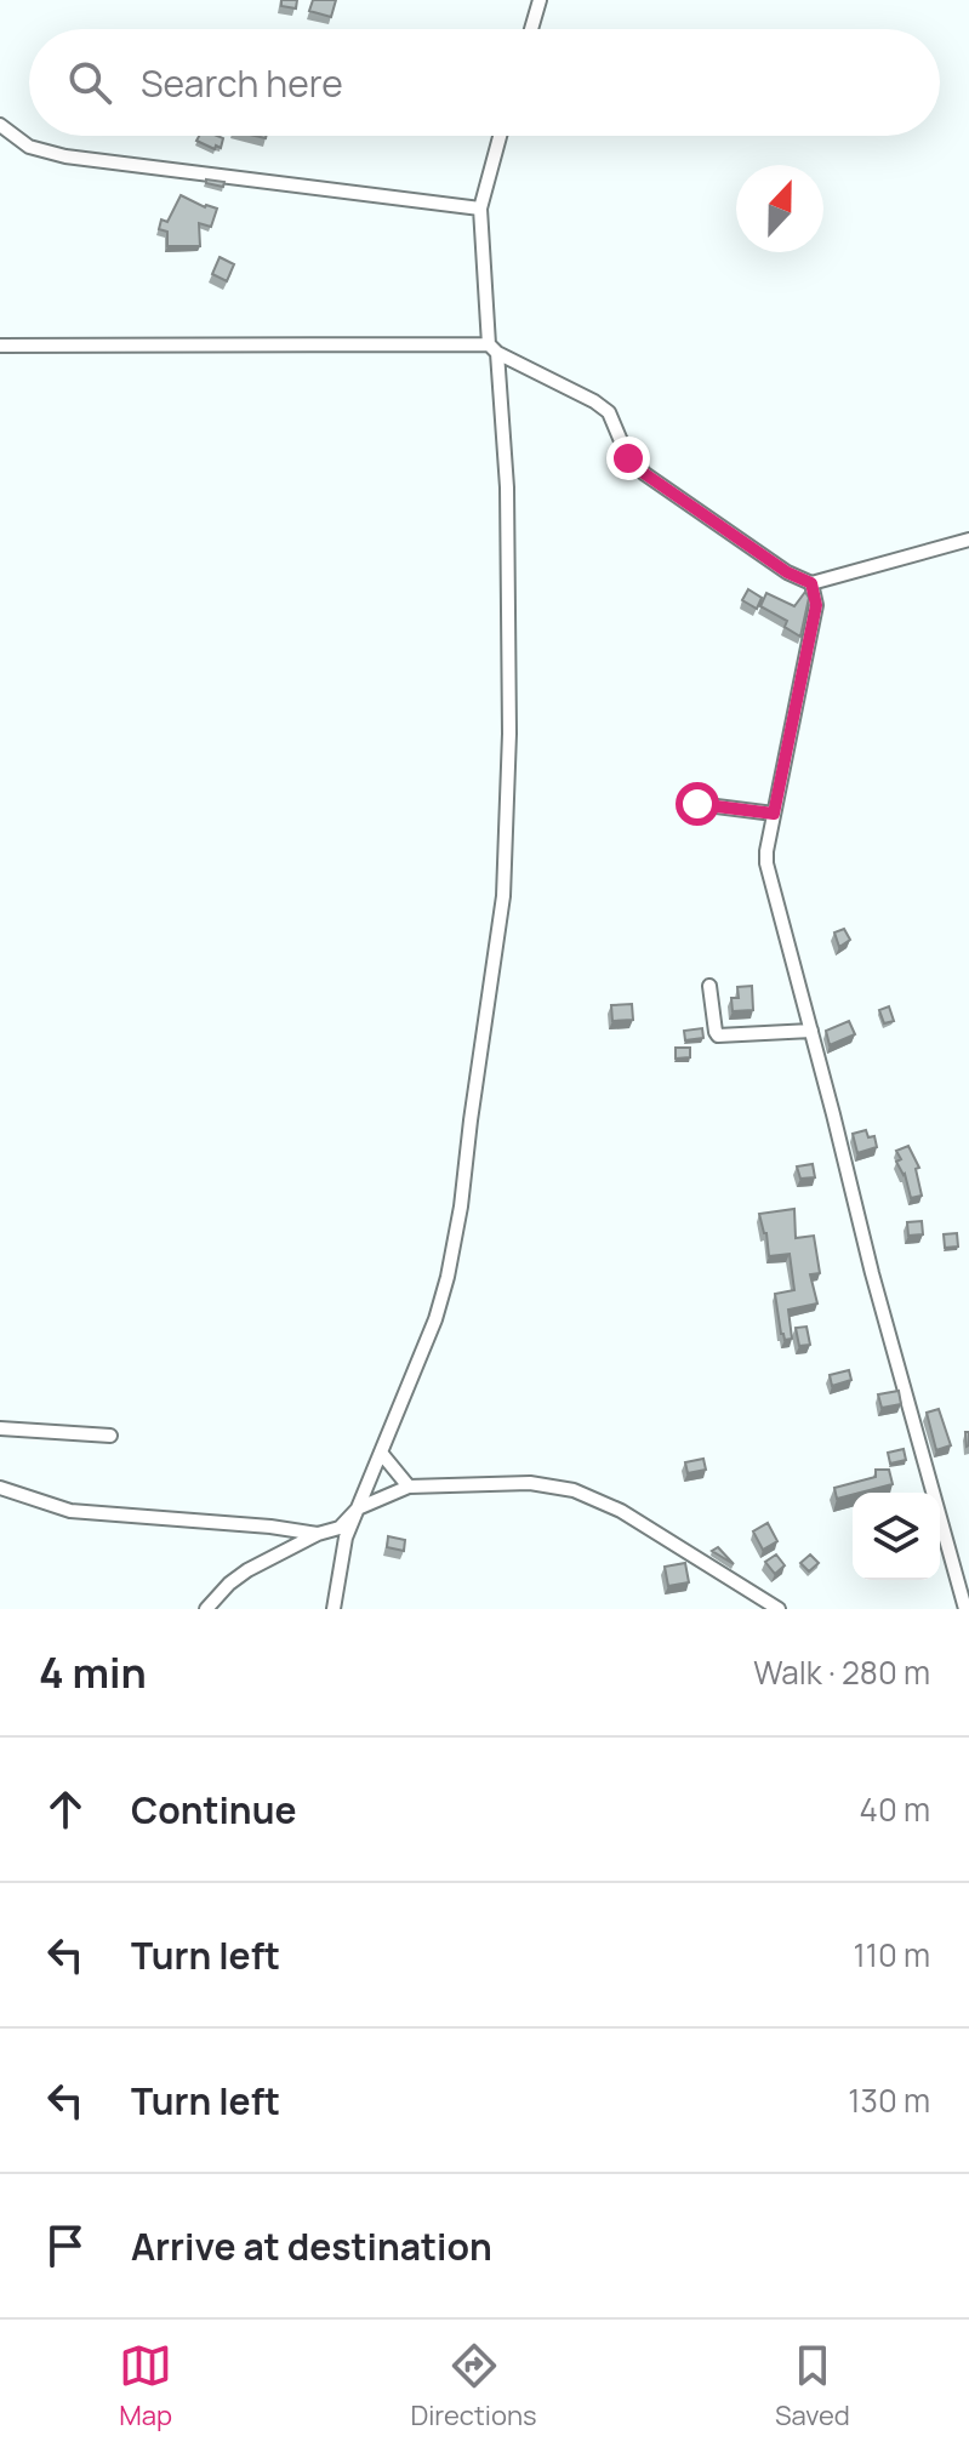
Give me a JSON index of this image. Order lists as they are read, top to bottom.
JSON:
{
  "north": "top",
  "page": {
    "search": "Search here",
    "heading": ["4 min", "Walk · 280 m"],
    "list": [
      ["Continue", "40 m"],
      ["Turn left", "110 m"],
      ["Turn left", "130 m"],
      "Arrive at destination"
    ],
    "nav": ["Map", "Directions", "Saved"]
  }
}
